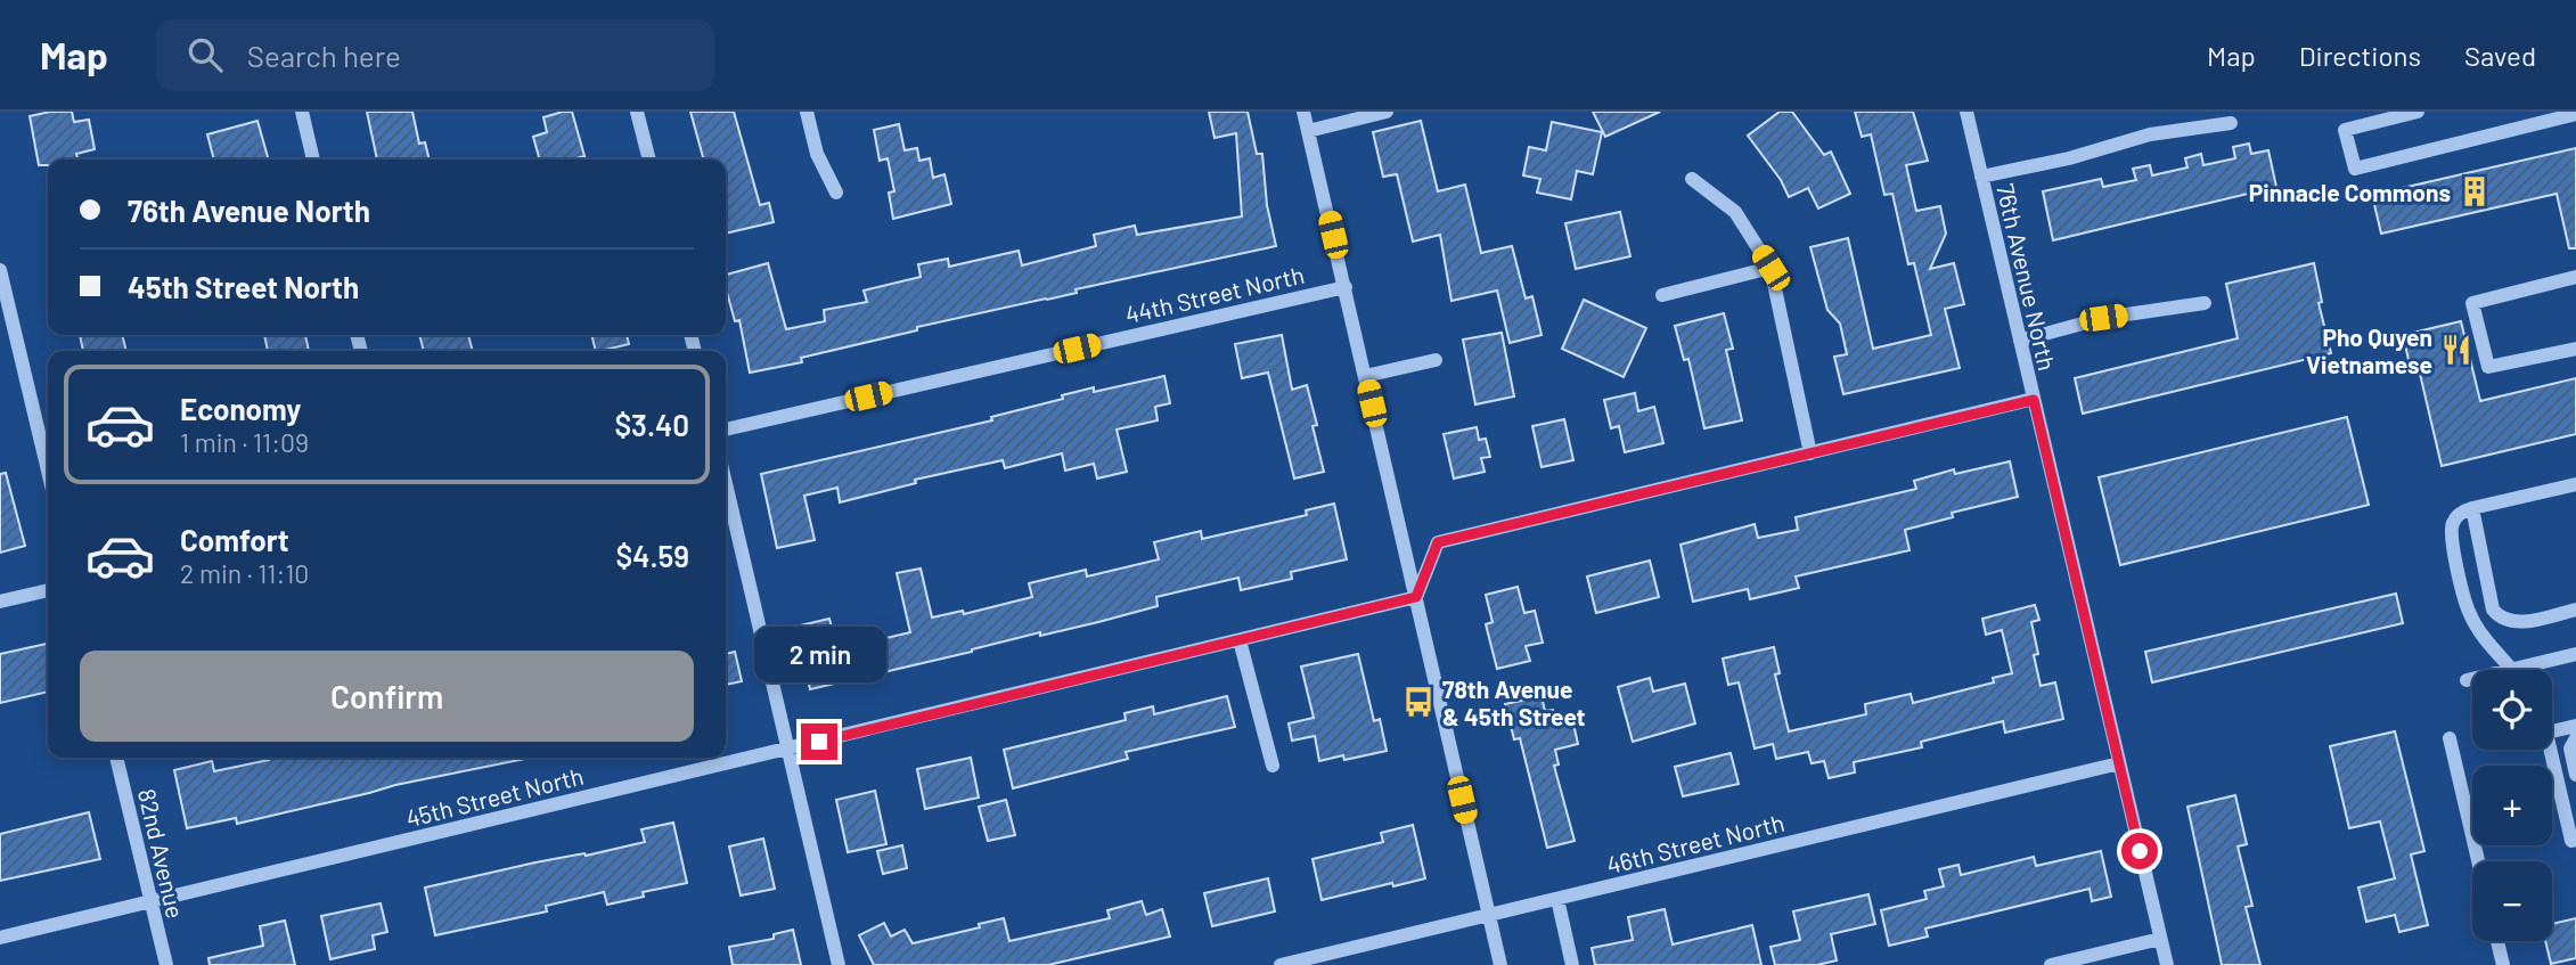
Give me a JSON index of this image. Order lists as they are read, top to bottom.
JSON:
{
  "streets": {
    "street": [
      "76th Avenue North",
      "44th Street North",
      "45th Street North",
      "46th Street North",
      "82nd Avenue"
    ]
  },
  "crossings": [
    ["76th Avenue North", "46th Street North"],
    ["45th Street North", "82nd Avenue"]
  ],
  "places": {
    "building": ["Pinnacle Commons"],
    "restaurant": ["Pho Quyen Vietnamese"],
    "bus stop": ["78th Avenue & 45th Street"]
  },
  "page": {
    "header": "Map",
    "search": "Search here",
    "nav": ["Map", "Directions", "Saved"],
    "banner": ["76th Avenue North", "45th Street North"],
    "list": [
      {
        "name": "Economy",
        "note": "1 min · 11:09",
        "value": "$3.40"
      },
      {
        "name": "Comfort",
        "note": "2 min · 11:10",
        "value": "$4.59"
      }
    ],
    "bubble": "2 min",
    "buttons": "Confirm",
    "map_buttons": ["+", "−"]
  }
}
